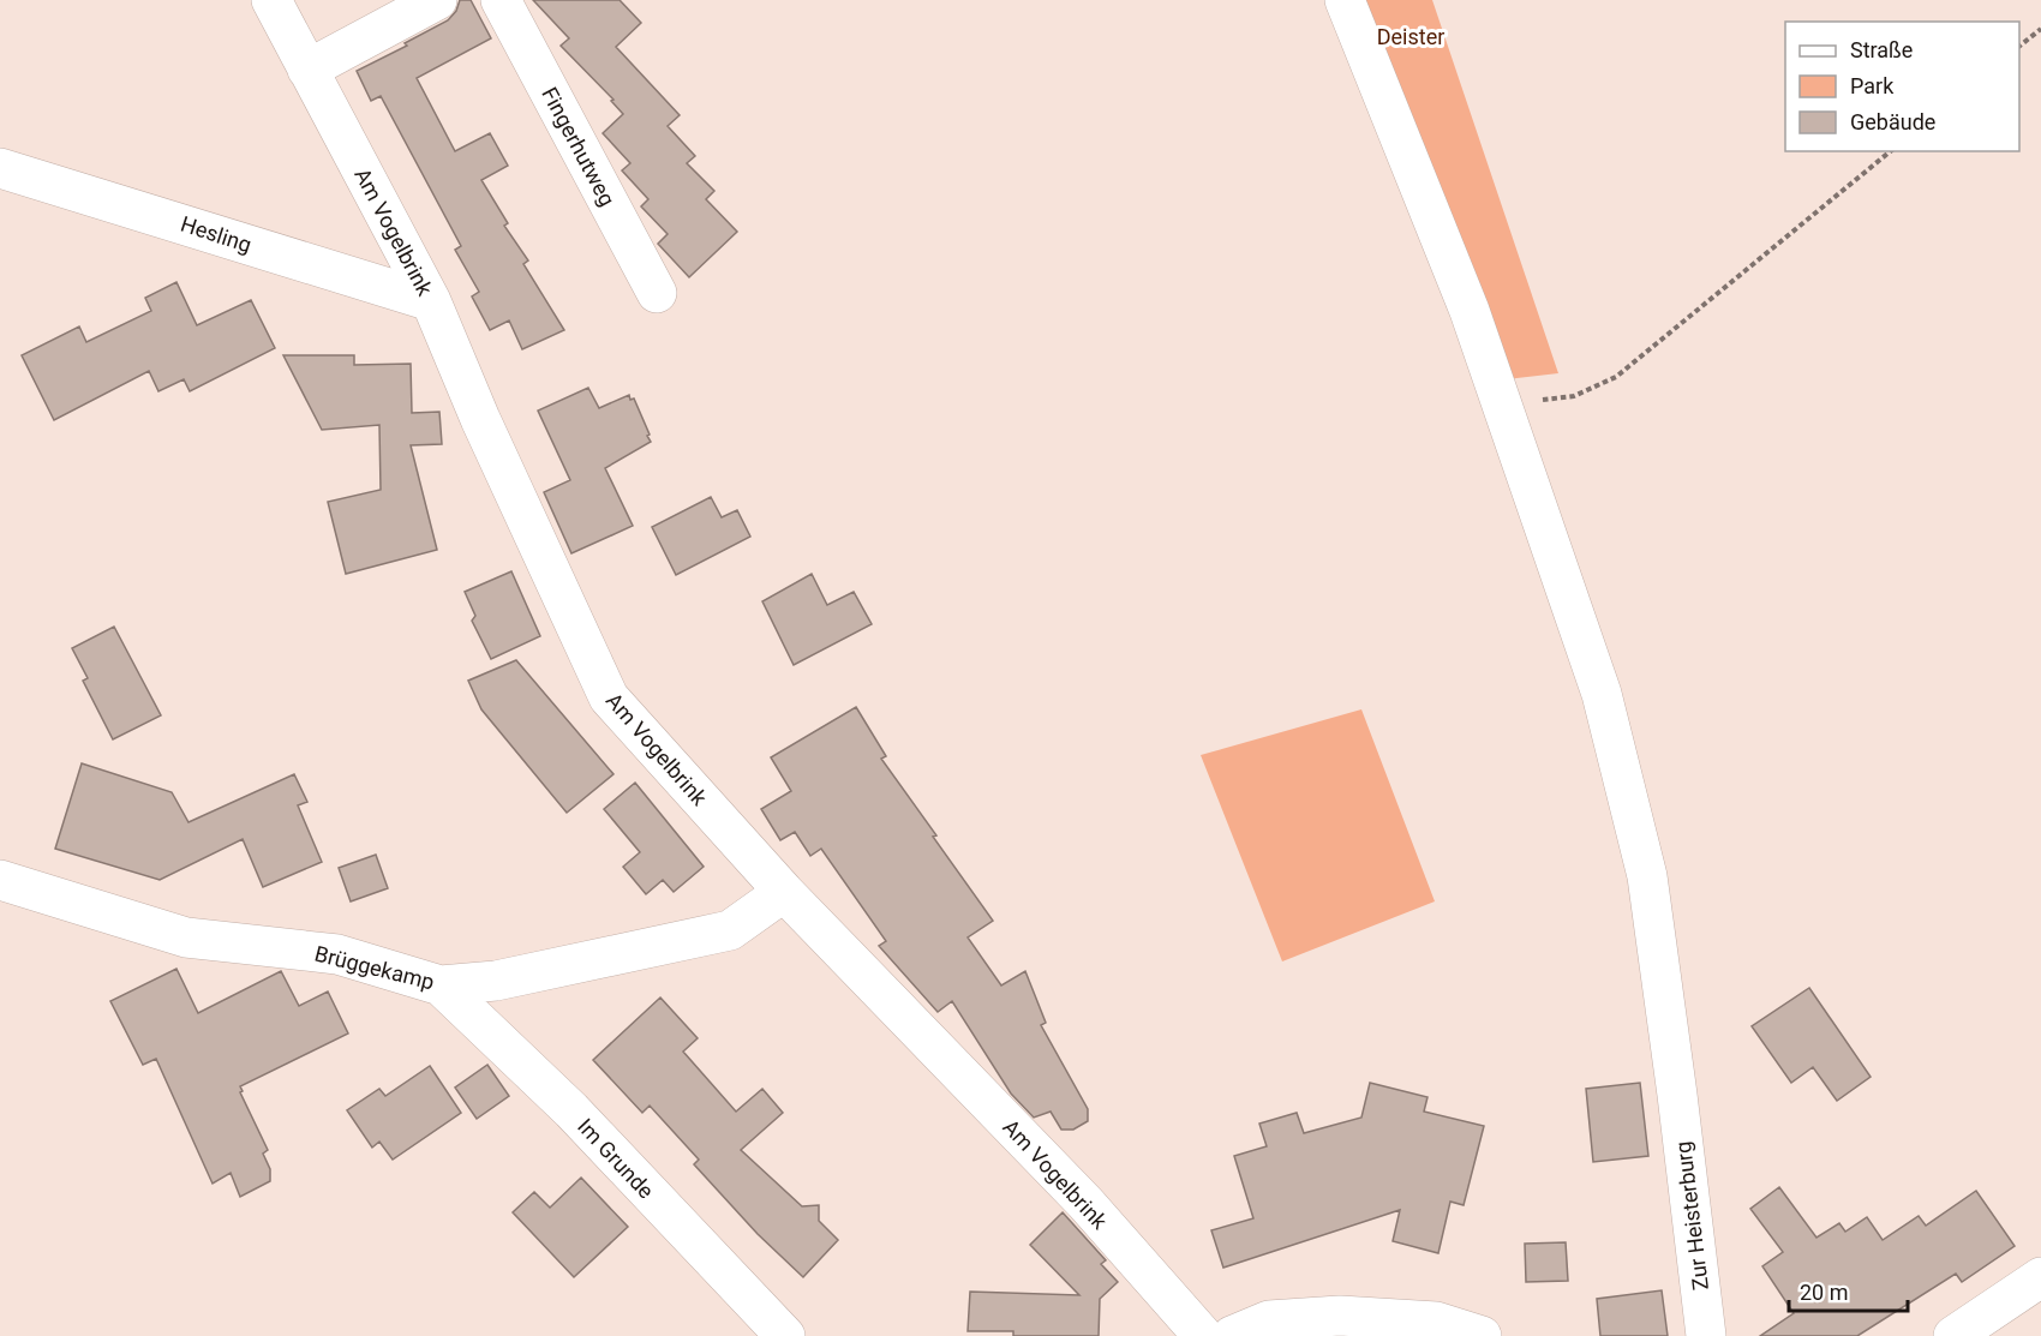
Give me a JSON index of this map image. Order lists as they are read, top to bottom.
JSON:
{
  "streets": {
    "street": [
      "Fingerhutweg",
      "Am Vogelbrink",
      "Hesling",
      "Brüggekamp",
      "Im Grunde",
      "Zur Heisterburg"
    ]
  },
  "crossings": [
    ["Am Vogelbrink", "Hesling"],
    ["Am Vogelbrink", "Brüggekamp"],
    ["Brüggekamp", "Im Grunde"]
  ],
  "parks": ["Deister"],
  "legend": ["Straße", "Park", "Gebäude"],
  "scale_bar": "20 m"
}
